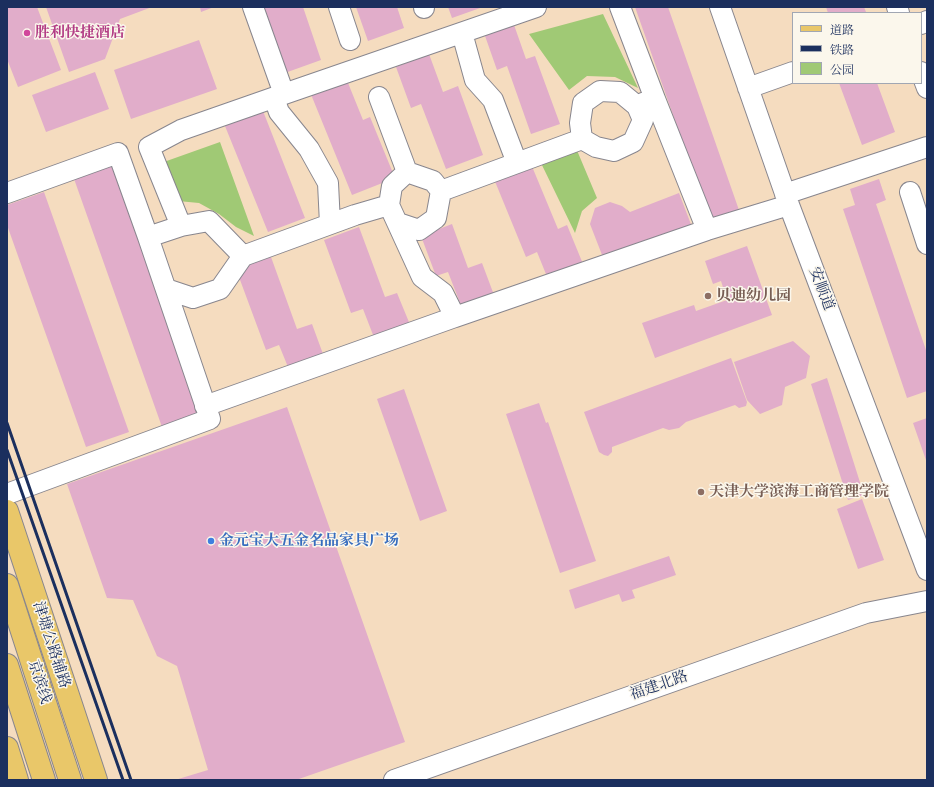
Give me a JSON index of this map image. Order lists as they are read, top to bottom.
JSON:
{
  "streets": {
    "main road": ["津塘公路辅路", "京滨线"],
    "street": ["安顺道", "福建北路"]
  },
  "places": [
    "胜利快捷酒店",
    "贝迪幼儿园",
    "天津大学滨海工商管理学院",
    "金元宝大五金名品家具广场"
  ],
  "legend": ["道路", "铁路", "公园"]
}
